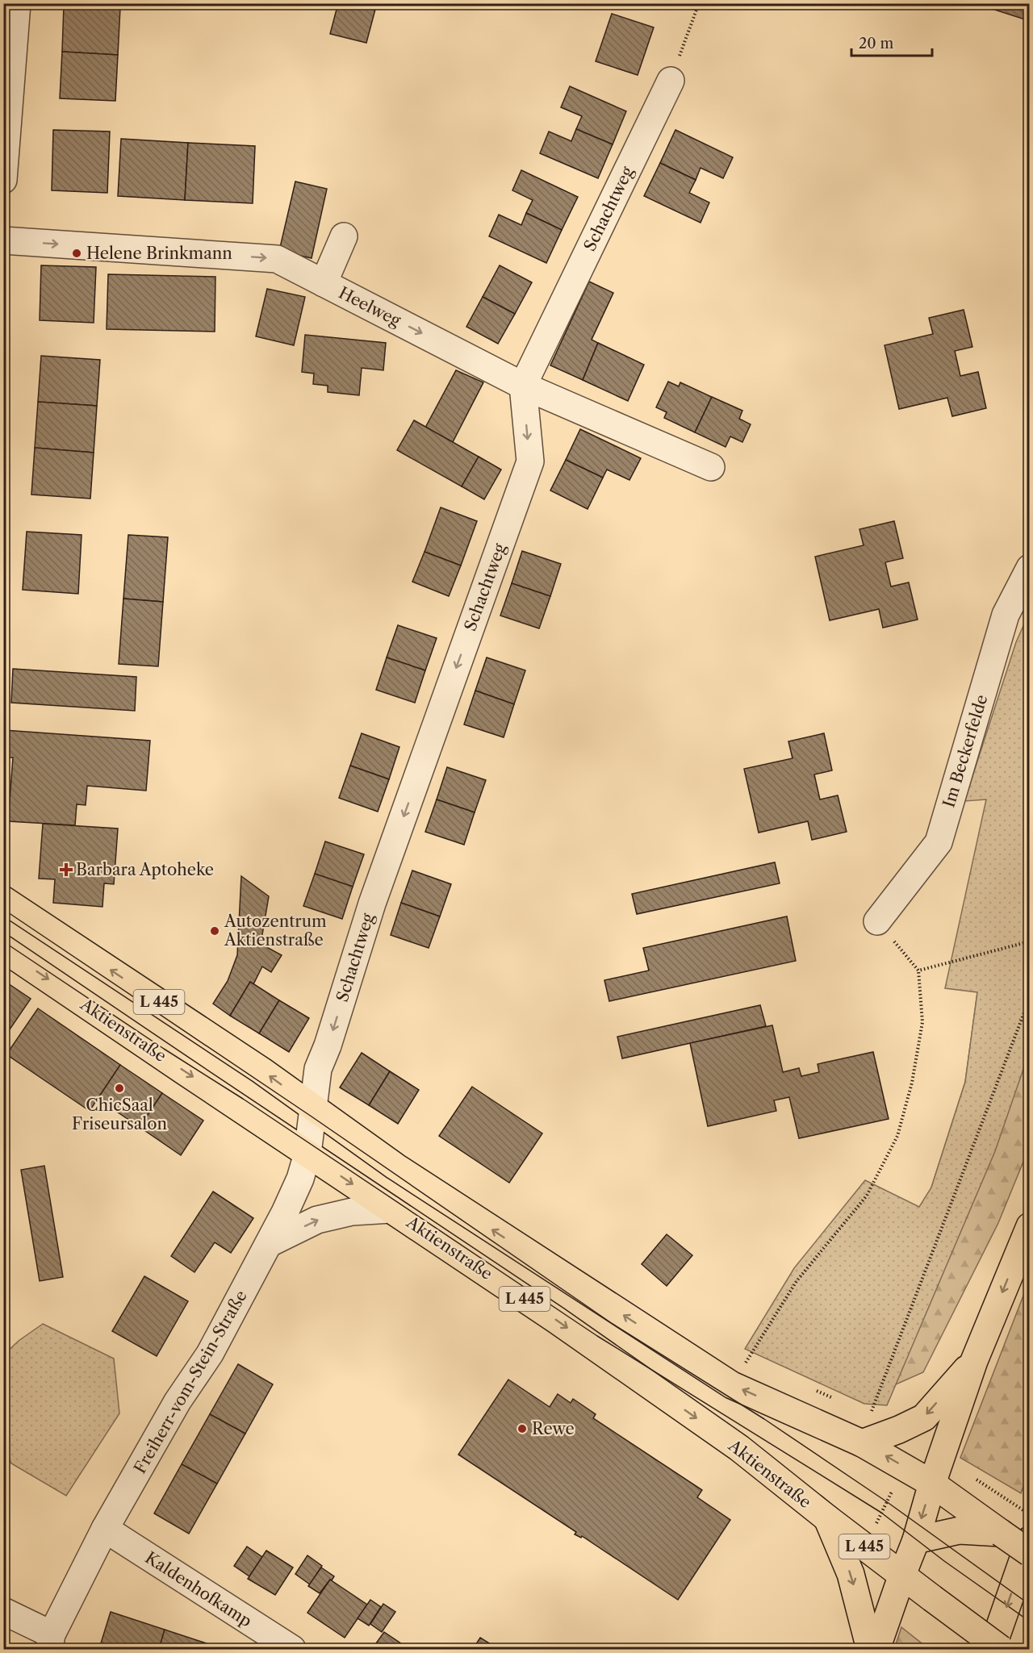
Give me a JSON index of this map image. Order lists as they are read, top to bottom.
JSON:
{
  "streets": {
    "main road": ["L 445", "Aktienstraße"],
    "street": [
      "Schachtweg",
      "Heelweg",
      "Im Beckerfelde",
      "Freiherr-vom-Stein-Straße",
      "Kaldenhofkamp"
    ]
  },
  "crossings": [
    ["Schachtweg", "Heelweg"],
    ["Schachtweg", "L 445"],
    ["Schachtweg", "Freiherr-vom-Stein-Straße"],
    ["L 445", "Freiherr-vom-Stein-Straße"],
    ["Aktienstraße", "Freiherr-vom-Stein-Straße"],
    ["Freiherr-vom-Stein-Straße", "Kaldenhofkamp"]
  ],
  "one_way": ["Schachtweg", "Heelweg"],
  "places": {
    "other": [
      "Helene Brinkmann",
      "Autozentrum Aktienstraße",
      "ChicSaal Friseursalon",
      "Rewe"
    ],
    "health": ["Barbara Aptoheke"]
  },
  "scale_bar": "20 m"
}
